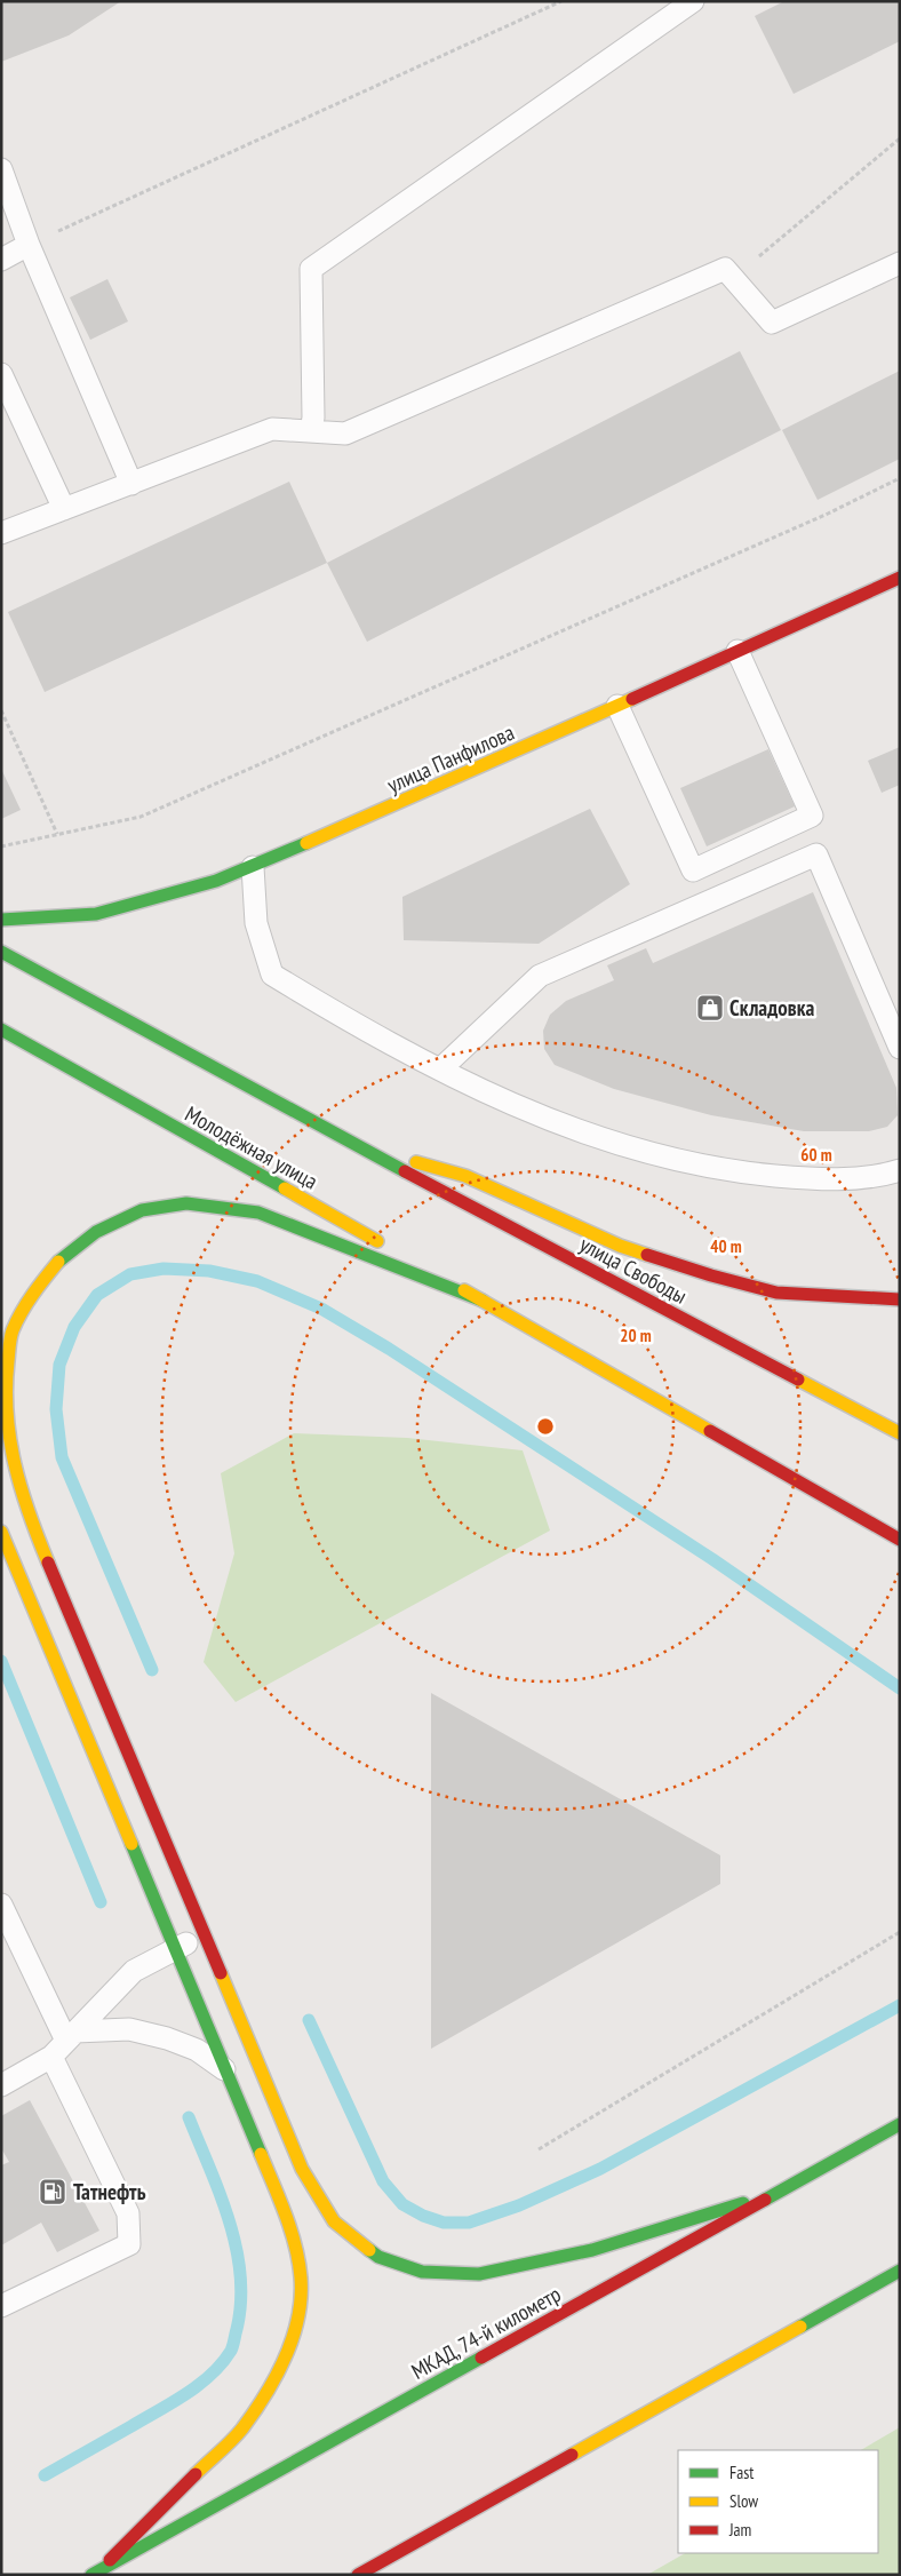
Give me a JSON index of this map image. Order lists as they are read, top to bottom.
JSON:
{
  "streets": {
    "main road": [
      "улица Панфилова",
      "Молодёжная улица",
      "улица Свободы",
      "МКАД, 74-й километр"
    ]
  },
  "places": {
    "shop": ["Складовка"],
    "fuel station": ["Татнефть"]
  },
  "legend": ["Fast", "Slow", "Jam"],
  "rings": ["60 m", "40 m", "20 m"]
}
